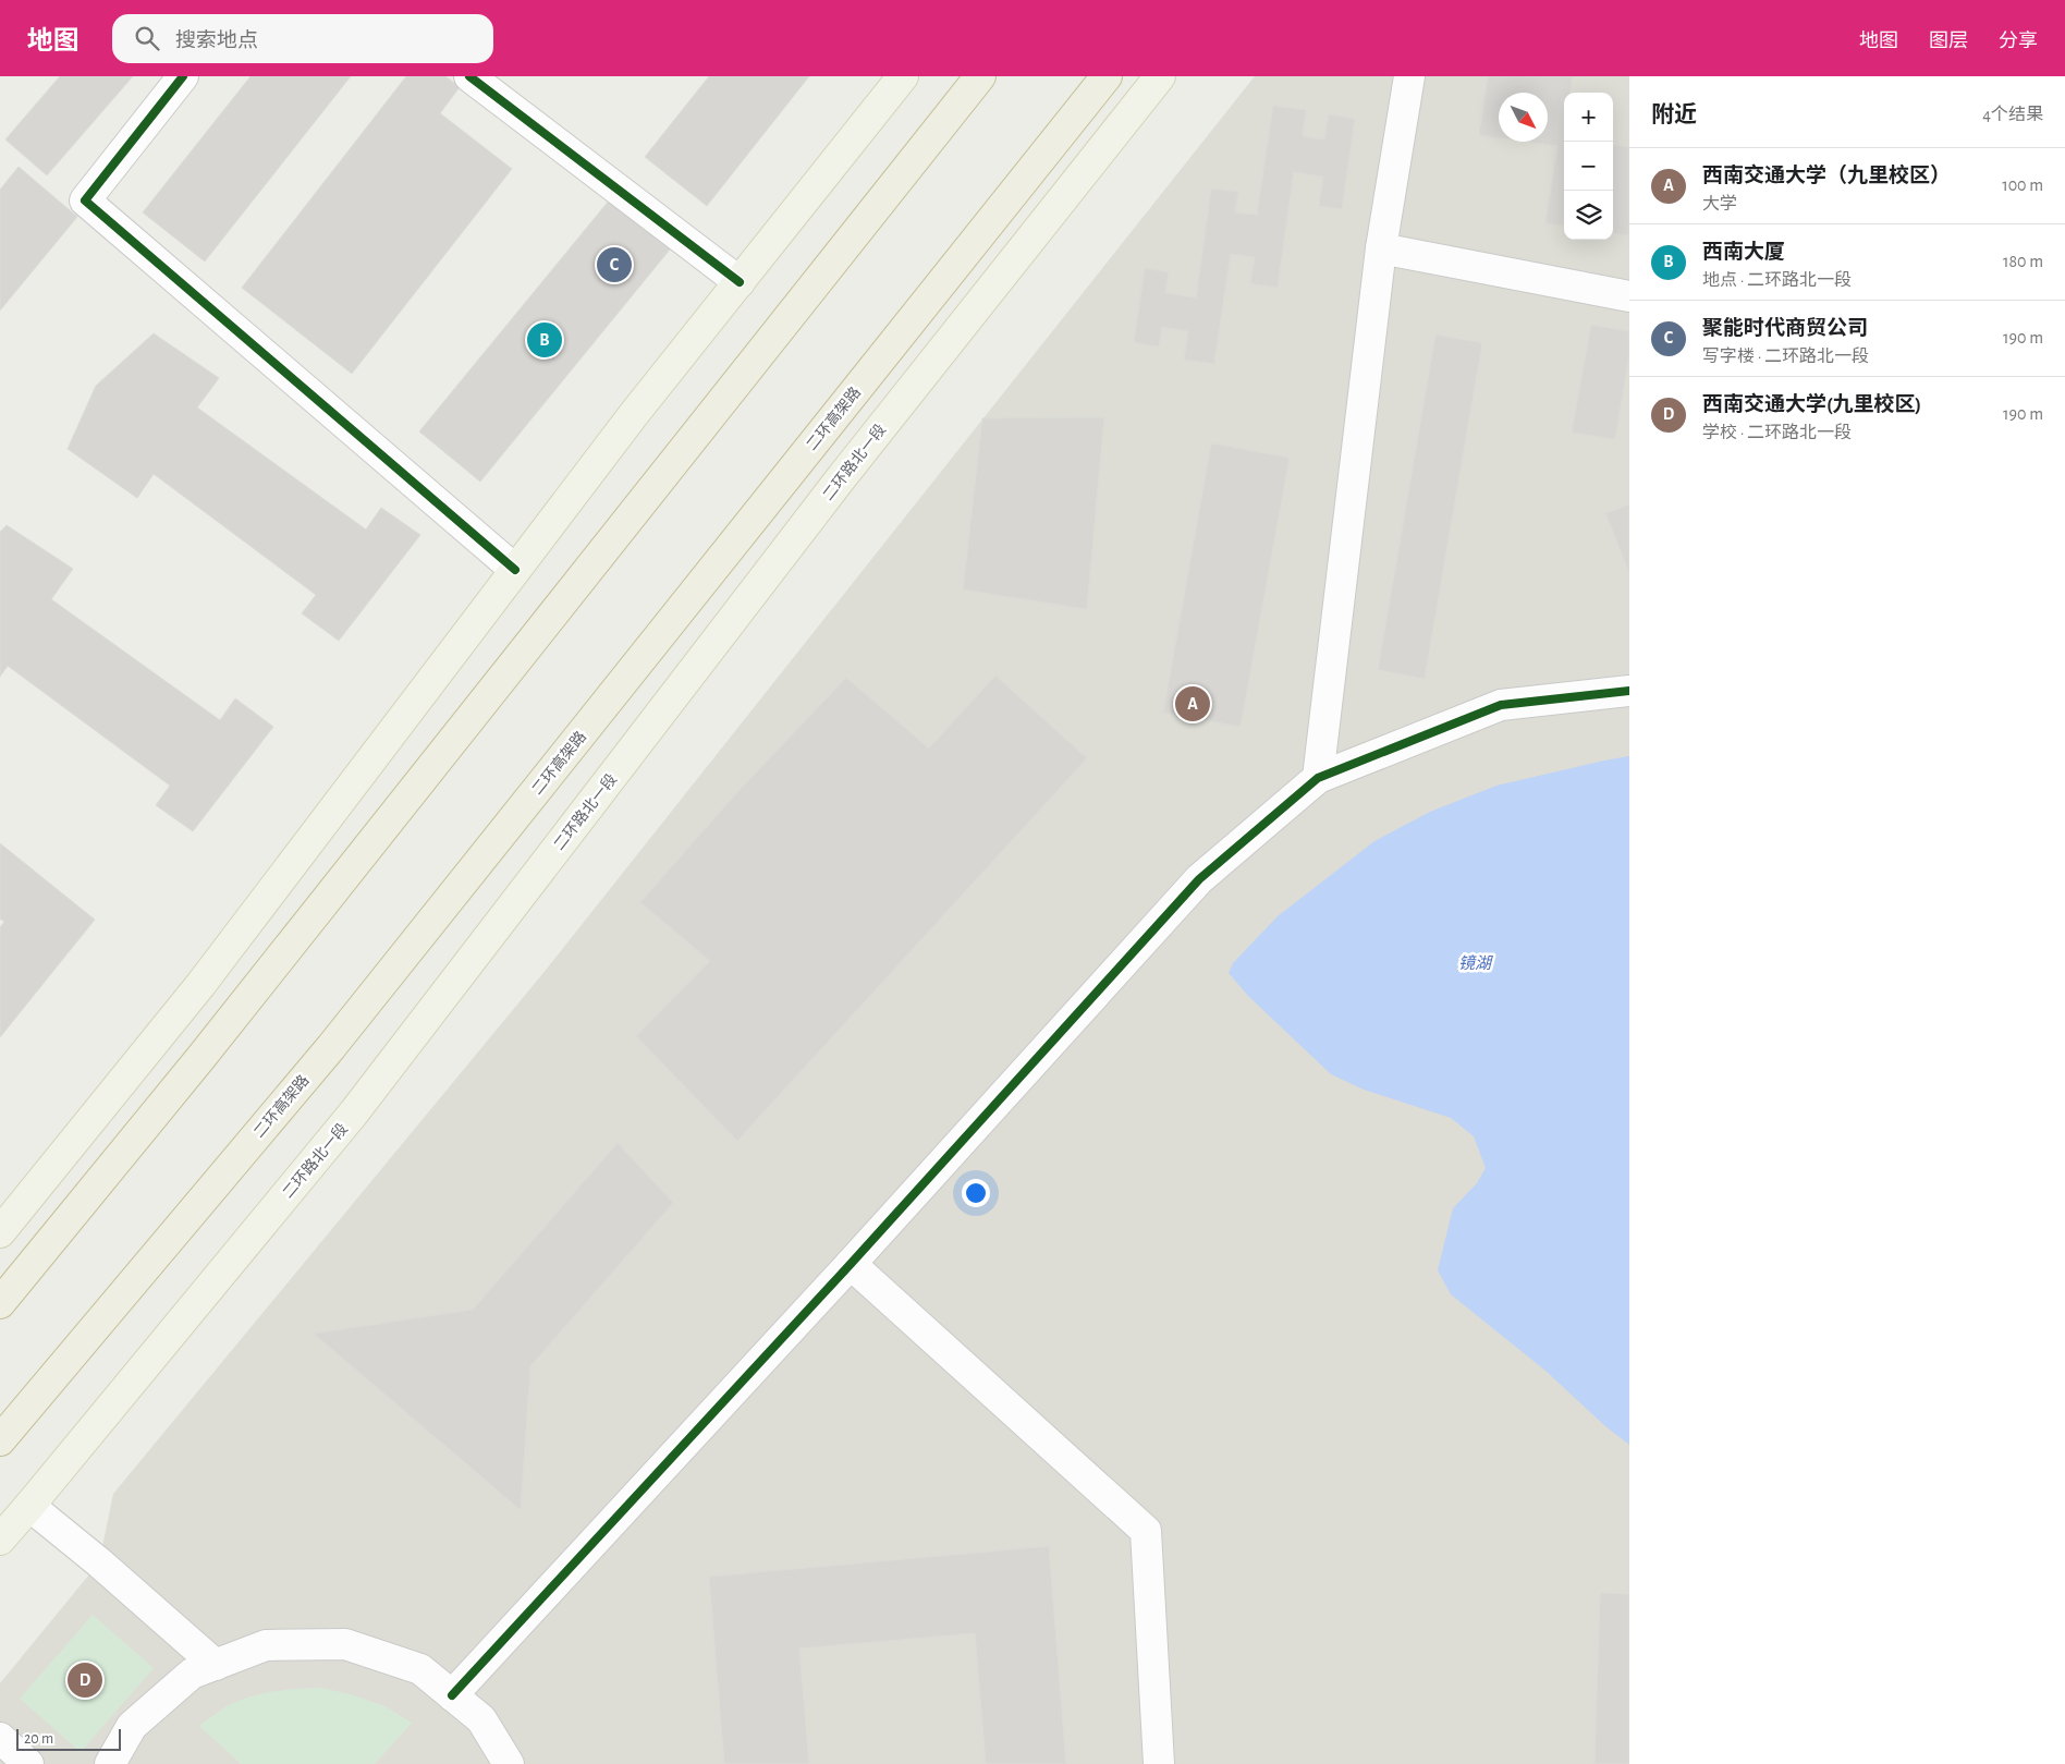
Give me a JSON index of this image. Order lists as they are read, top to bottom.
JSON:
{
  "streets": {
    "highway": ["二环高架路"],
    "main road": ["二环路北一段"]
  },
  "water": ["镜湖"],
  "scale_bar": "20 m",
  "north": "bottom right",
  "page": {
    "header": "地图",
    "search": "搜索地点",
    "nav": ["地图", "图层", "分享"],
    "heading": ["附近", "4个结果"],
    "map_buttons": ["+", "−"],
    "list": [
      {
        "mark": "A",
        "name": "西南交通大学（九里校区）",
        "note": "大学",
        "value": "100 m"
      },
      {
        "mark": "B",
        "name": "西南大厦",
        "note": "地点 · 二环路北一段",
        "value": "180 m"
      },
      {
        "mark": "C",
        "name": "聚能时代商贸公司",
        "note": "写字楼 · 二环路北一段",
        "value": "190 m"
      },
      {
        "mark": "D",
        "name": "西南交通大学(九里校区)",
        "note": "学校 · 二环路北一段",
        "value": "190 m"
      }
    ],
    "pins": [
      "C",
      "B",
      "A",
      "D"
    ],
    "scale": "20 m"
  }
}
